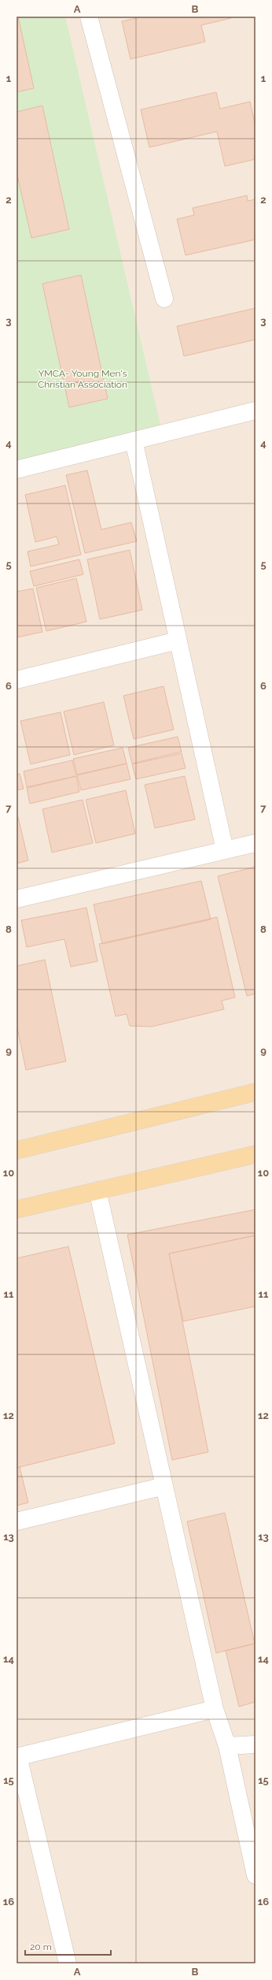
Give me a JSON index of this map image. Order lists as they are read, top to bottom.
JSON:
{
  "parks": ["YMCA- Young Men's Christian Association"],
  "scale_bar": "20 m",
  "grid": {
    "columns": ["A", "B"],
    "rows": [
      "1",
      "2",
      "3",
      "4",
      "5",
      "6",
      "7",
      "8",
      "9",
      "10",
      "11",
      "12",
      "13",
      "14",
      "15",
      "16"
    ]
  }
}
